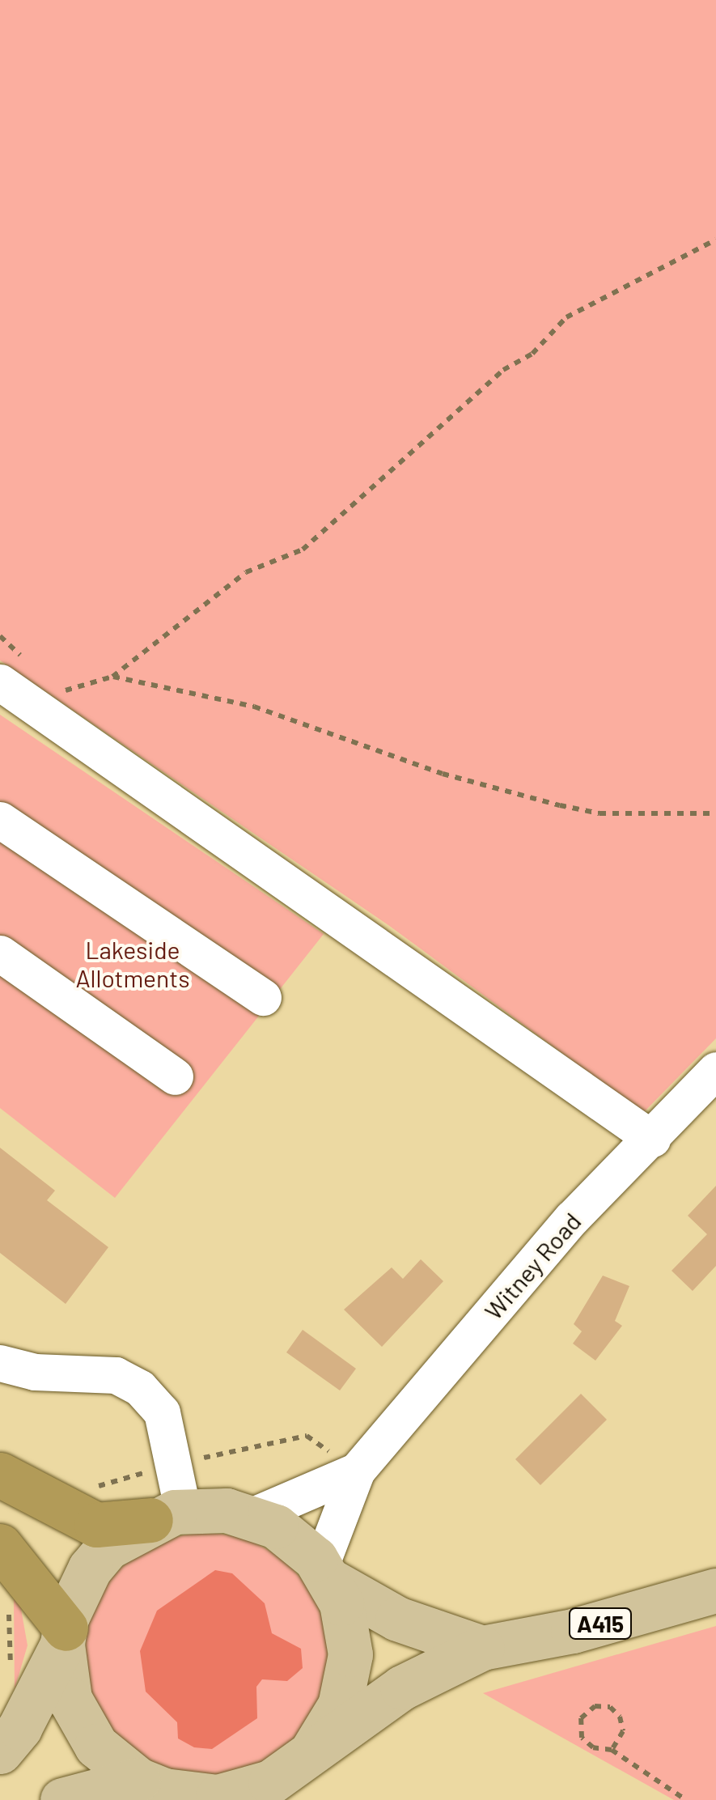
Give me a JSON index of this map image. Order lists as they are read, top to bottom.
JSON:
{
  "streets": {
    "main road": ["A415"],
    "street": ["Witney Road"]
  },
  "crossings": [
    ["Witney Road", "A415"]
  ],
  "parks": ["Lakeside Allotments"]
}
